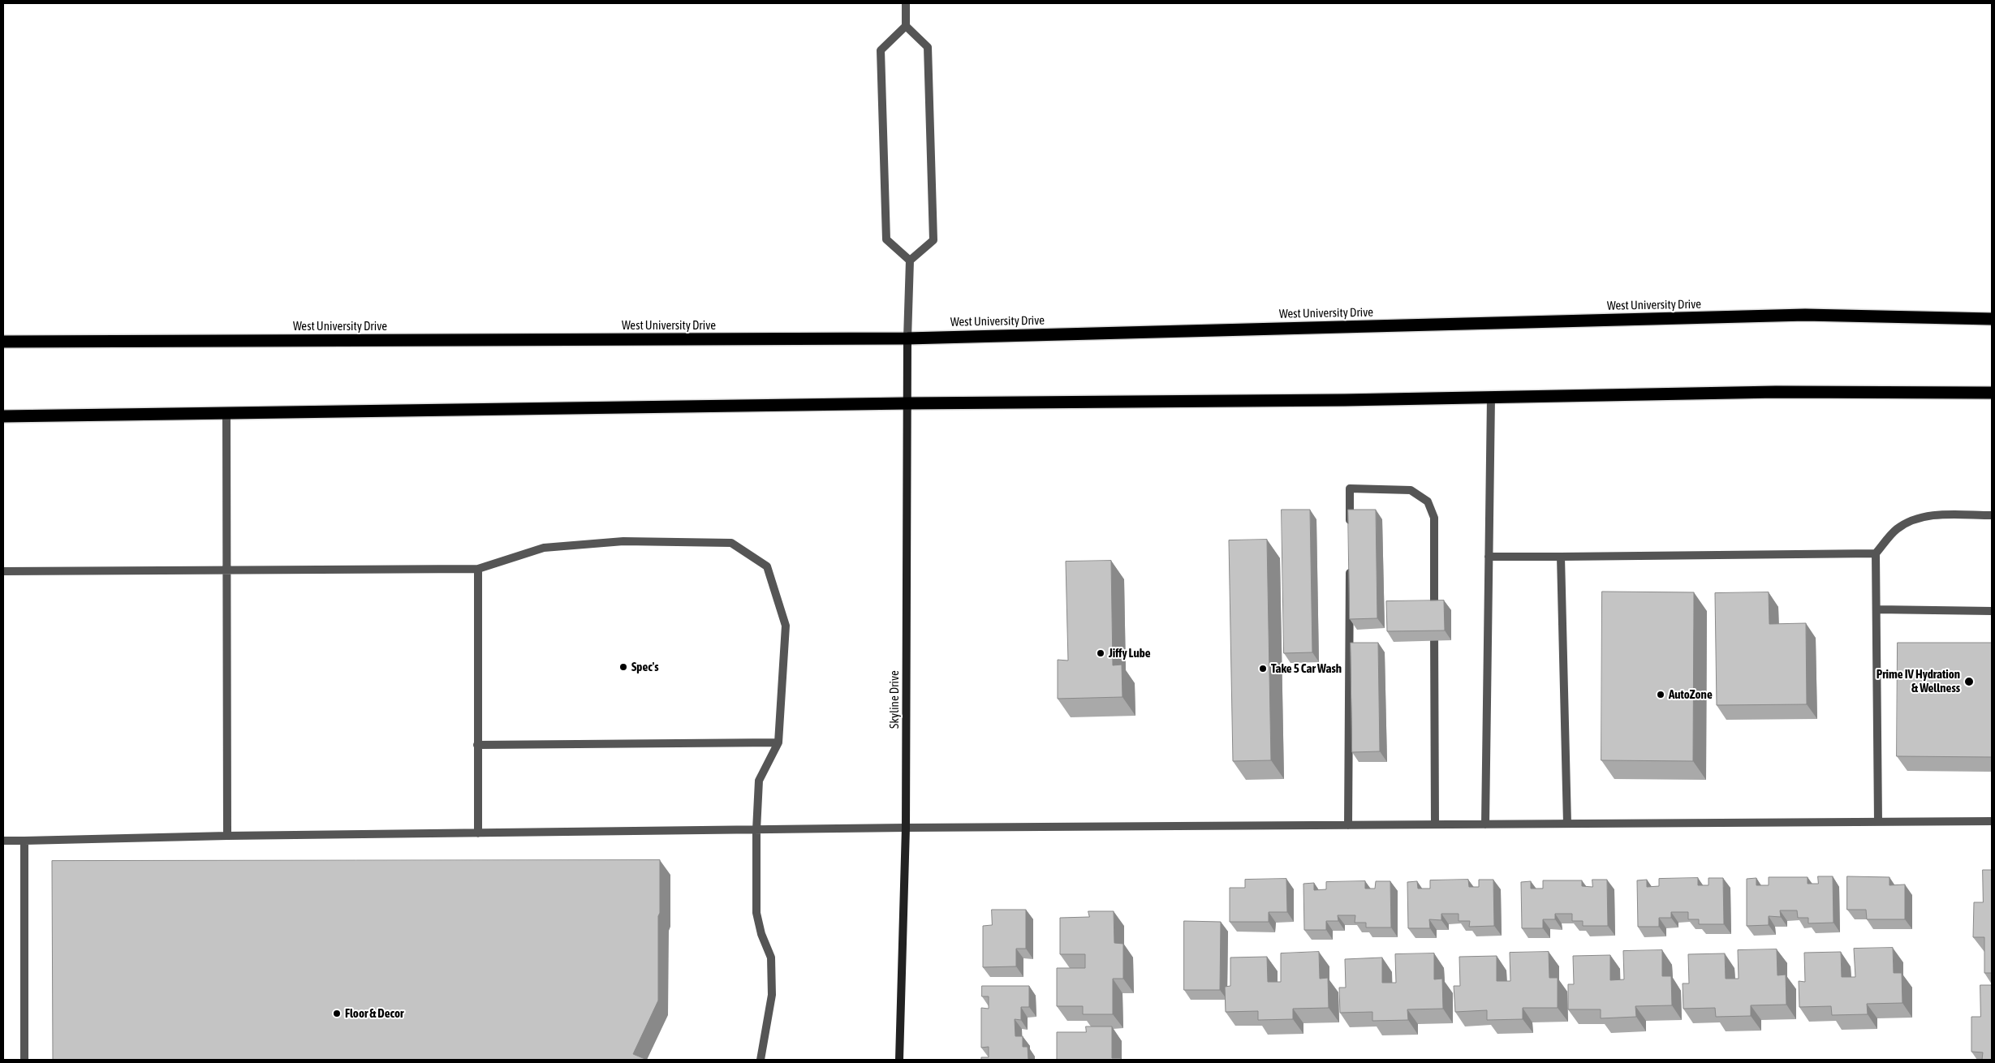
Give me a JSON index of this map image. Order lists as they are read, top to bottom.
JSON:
{
  "streets": {
    "highway": ["West University Drive"],
    "street": ["Skyline Drive"]
  },
  "crossings": [
    ["West University Drive", "Skyline Drive"]
  ],
  "places": [
    "Jiffy Lube",
    "Spec's",
    "Take 5 Car Wash",
    "Prime IV Hydration & Wellness",
    "AutoZone",
    "Floor & Decor"
  ]
}
